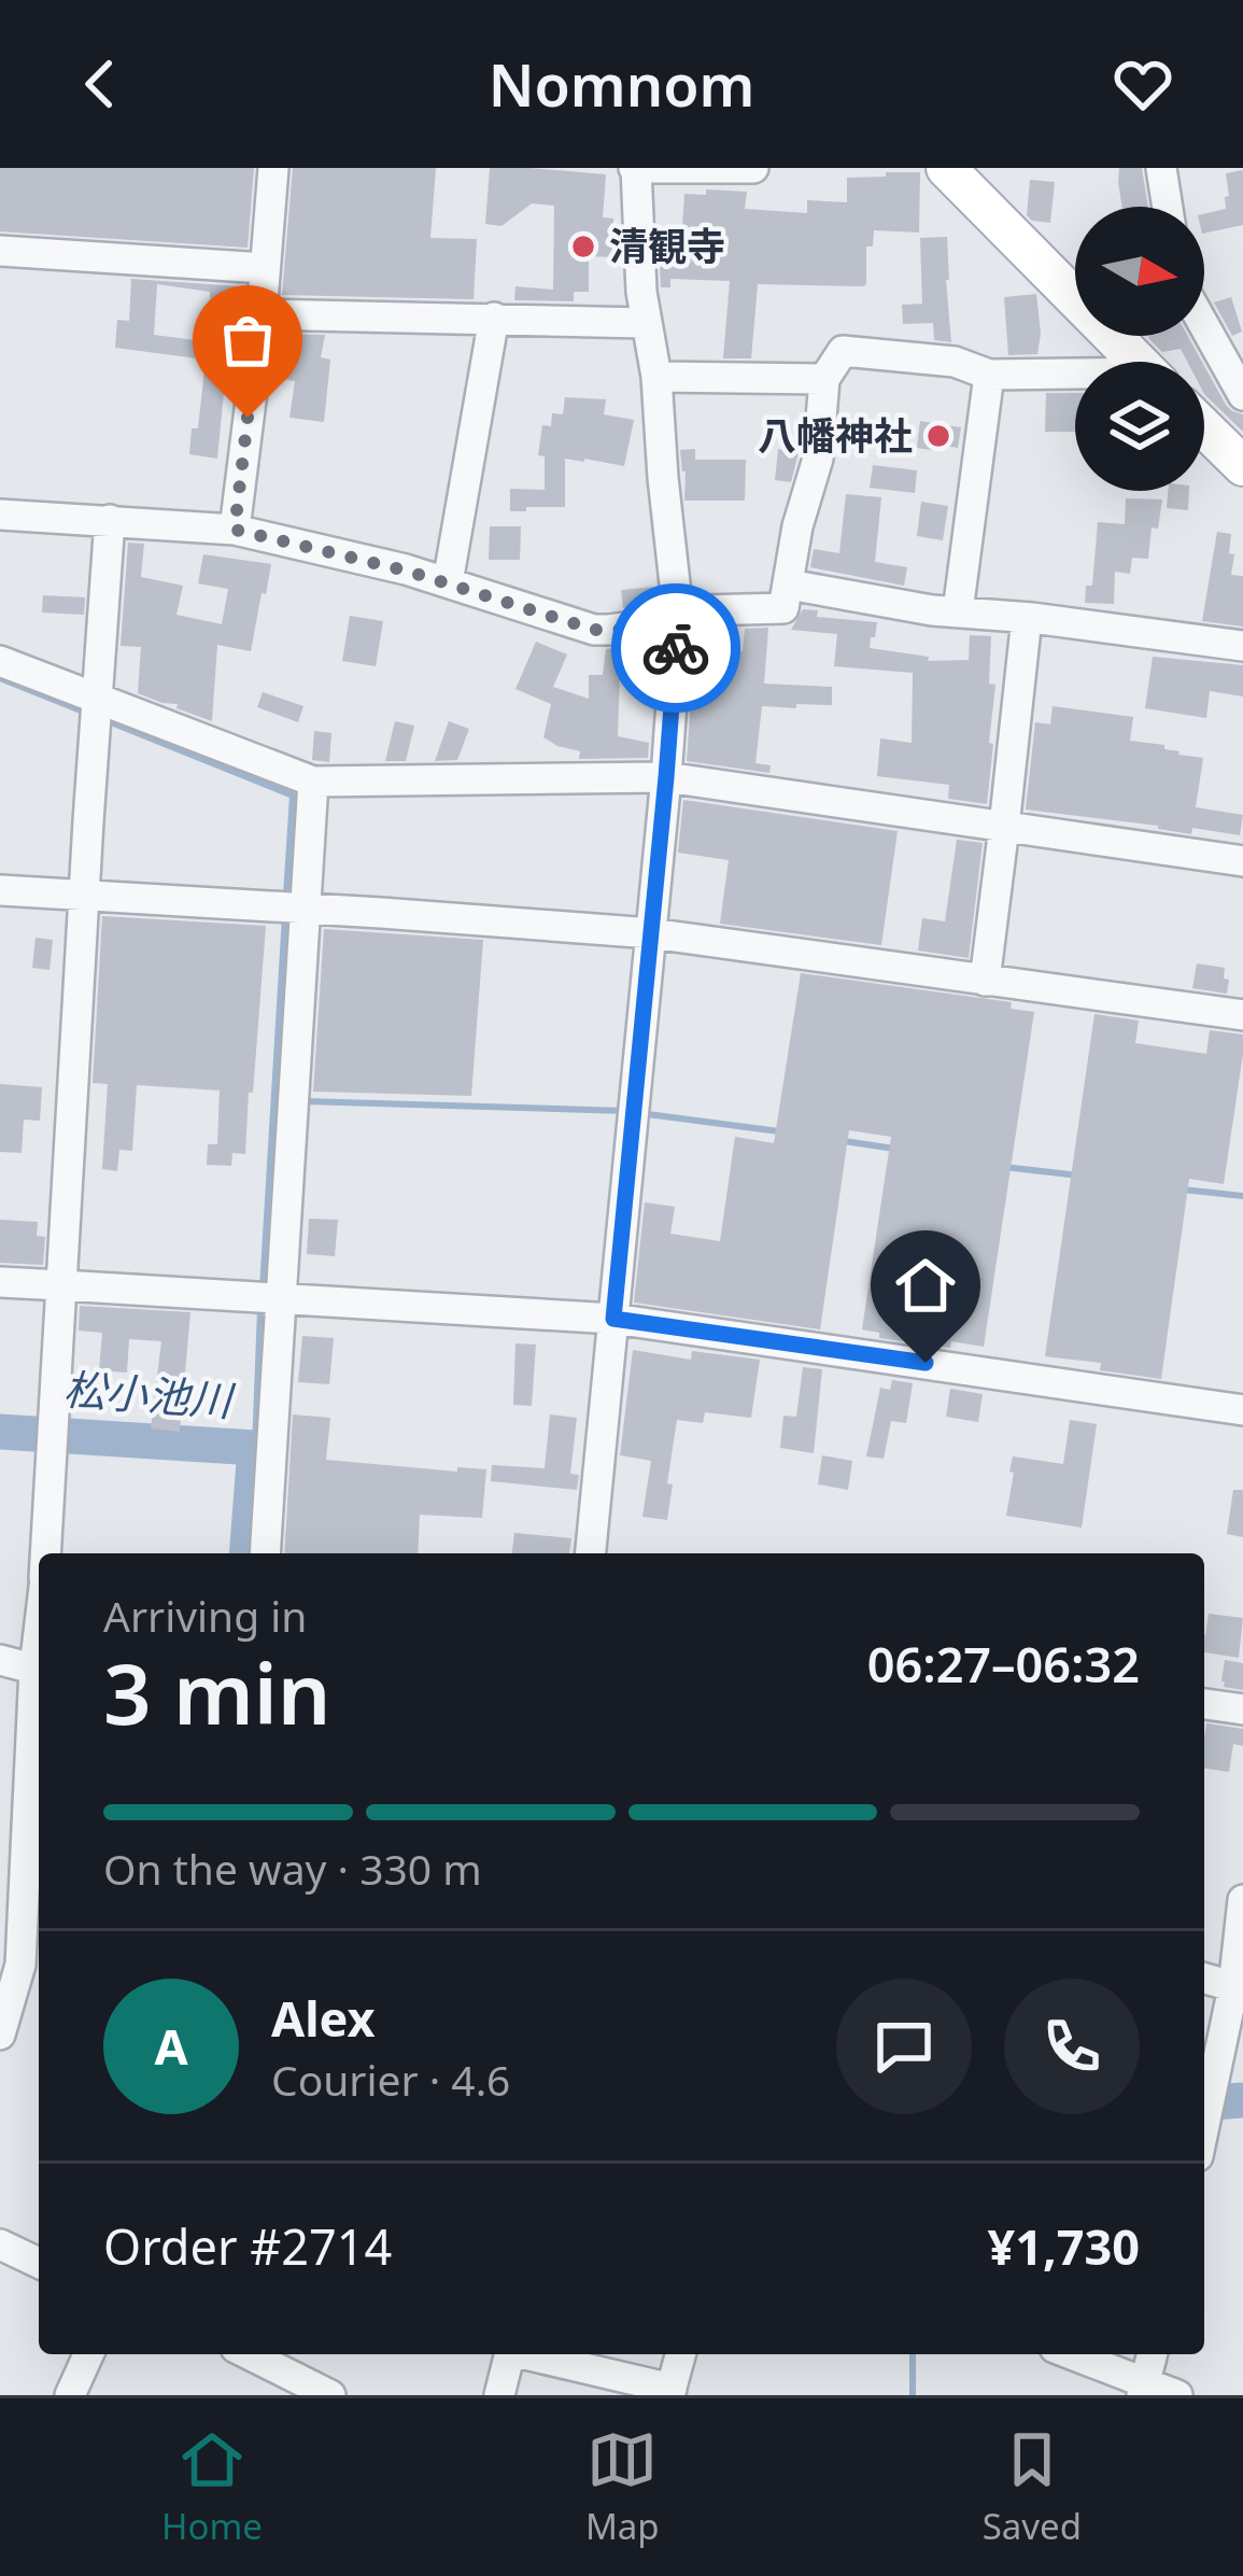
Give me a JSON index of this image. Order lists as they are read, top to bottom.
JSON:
{
  "water": ["松小池川"],
  "places": ["清観寺", "八幡神社"],
  "north": "right",
  "page": {
    "header": "Nomnom",
    "heading": ["3 min", "Arriving in", "06:27–06:32"],
    "panel": [
      "Alex",
      "Courier · 4.6",
      "Order #2714",
      "¥1,730"
    ],
    "bar": "On the way · 330 m",
    "round": "A",
    "tabs": ["Home", "Map", "Saved"]
  }
}
